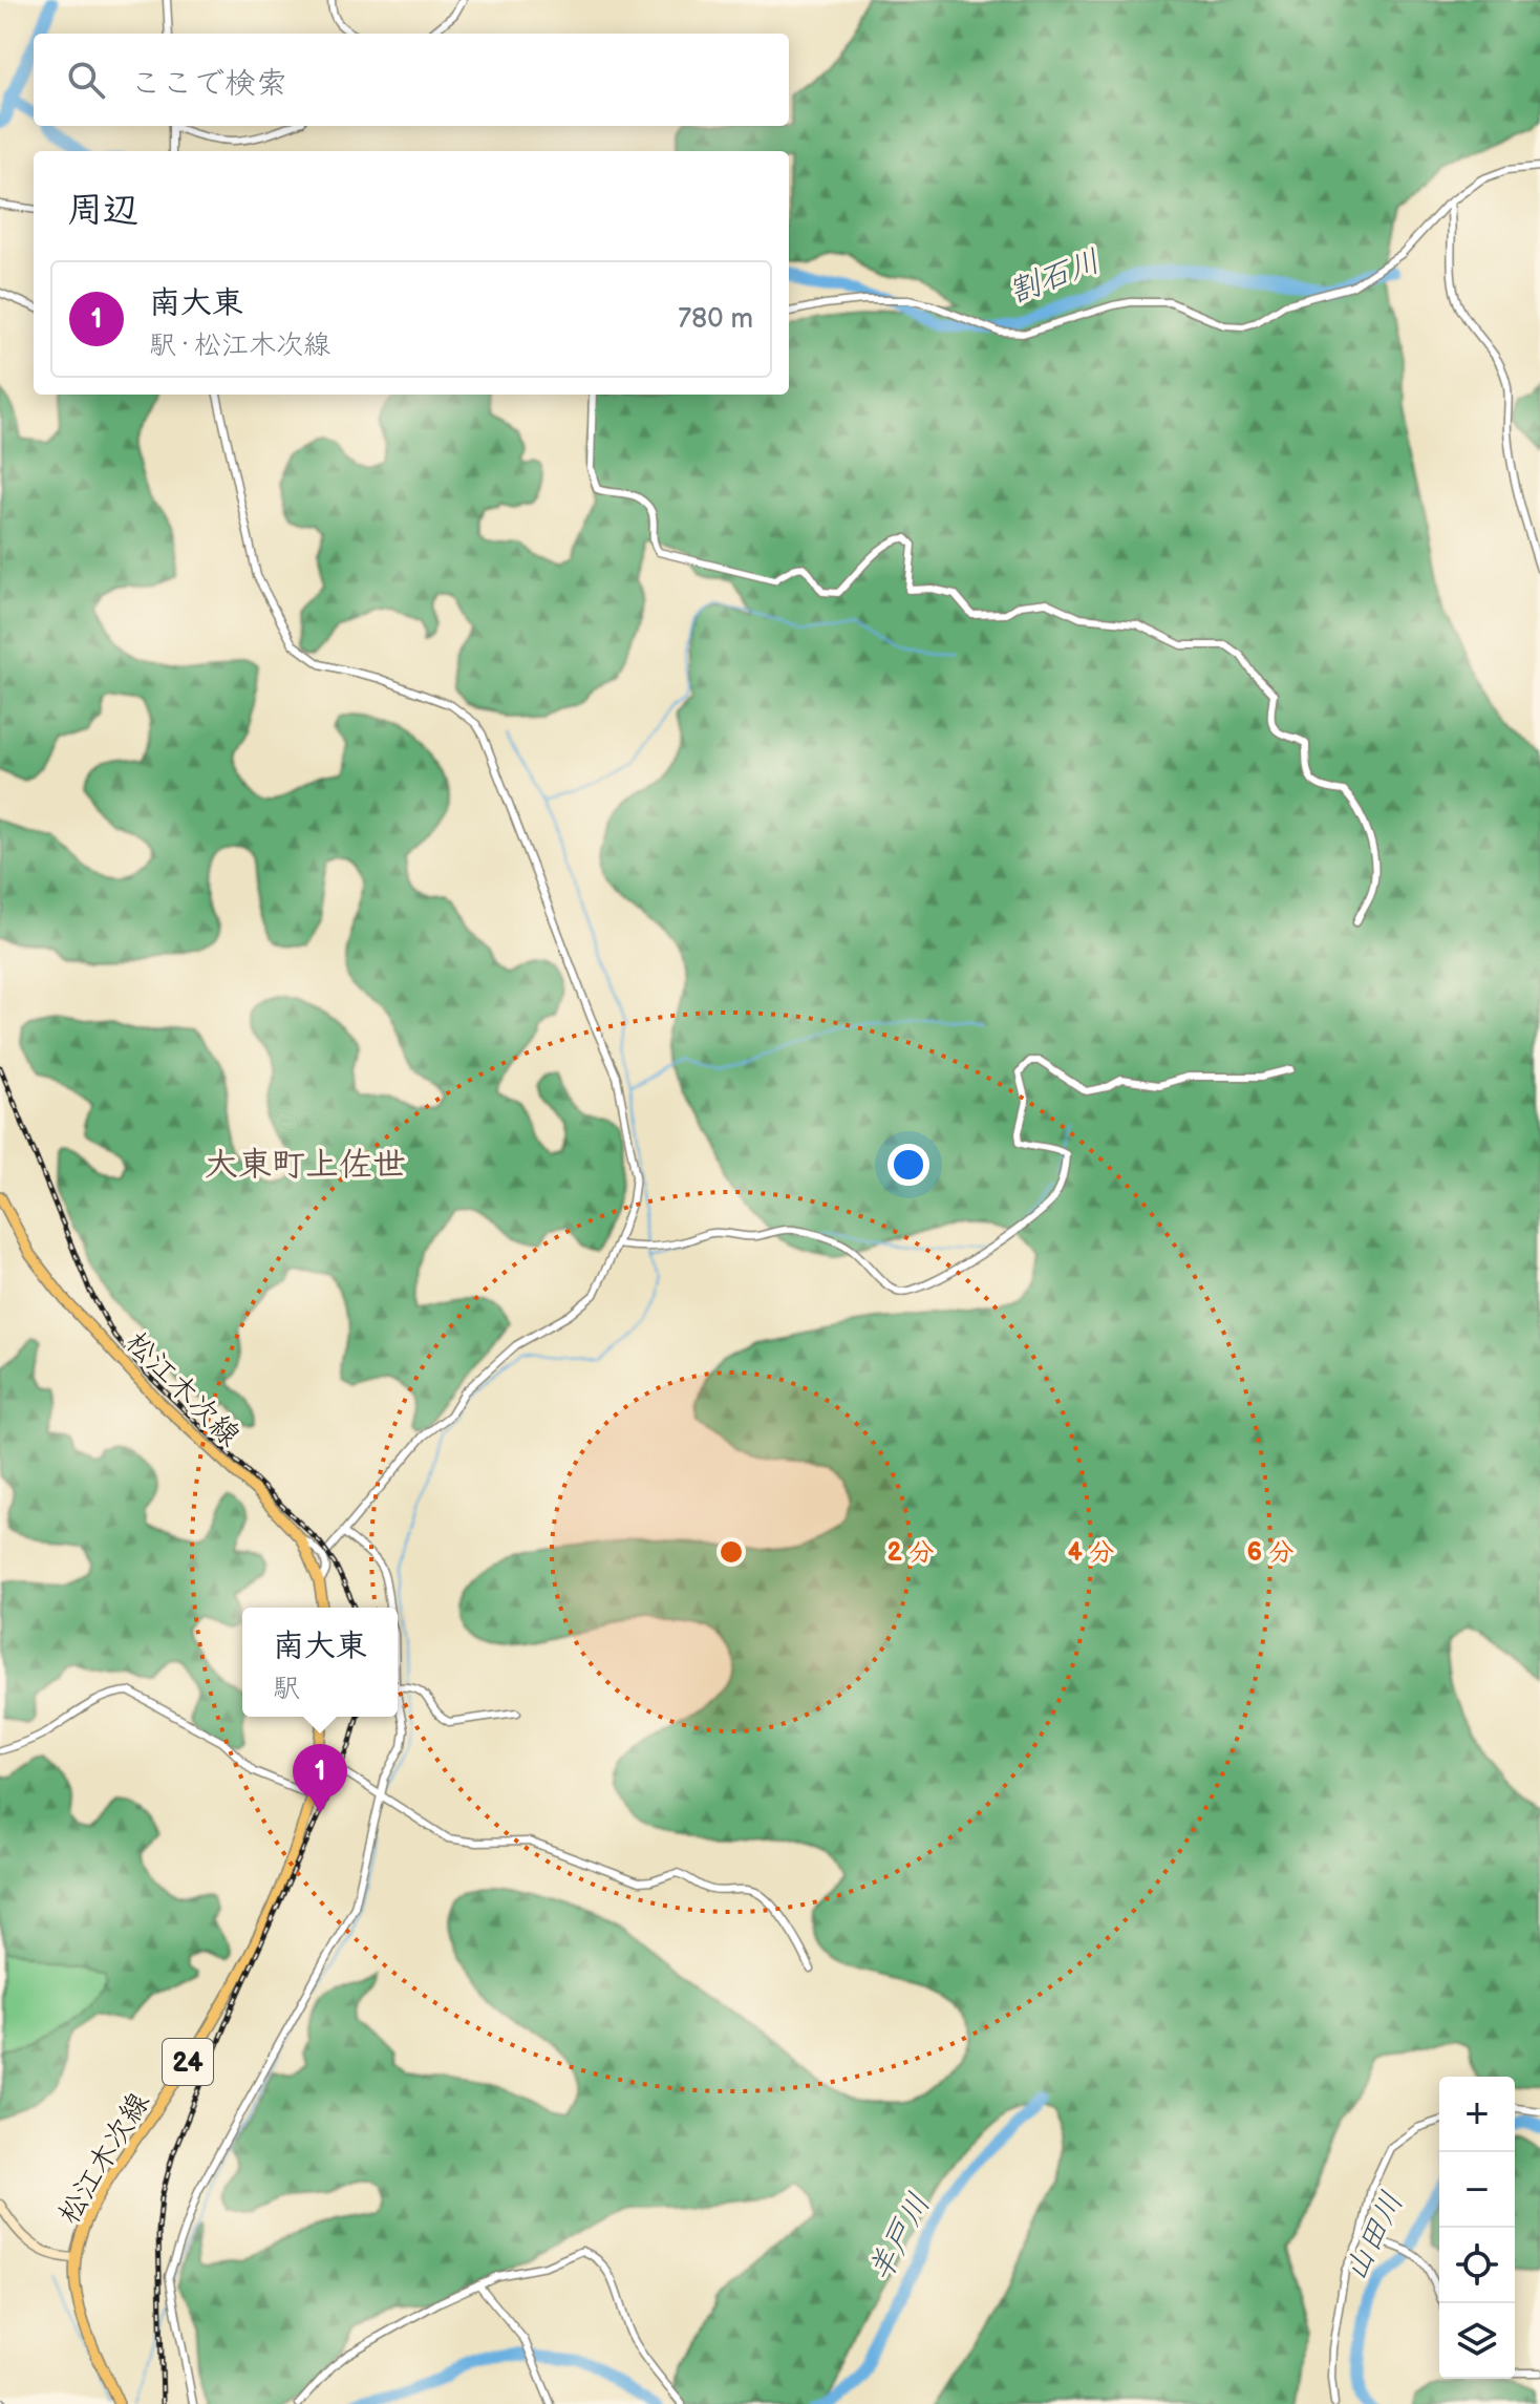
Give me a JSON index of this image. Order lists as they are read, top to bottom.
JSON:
{
  "streets": {
    "main road": ["松江木次線", "24"]
  },
  "districts": ["大東町上佐世"],
  "water": ["割石川", "山田川", "羊戸川"],
  "page": {
    "search": "ここで検索",
    "heading": "周辺",
    "list": [
      {
        "mark": "1",
        "name": "南大東",
        "note": "駅 · 松江木次線",
        "value": "780 m"
      }
    ],
    "popup": ["南大東", "駅"],
    "pins": "1",
    "map_buttons": ["+", "−"]
  },
  "rings": ["2 分", "4 分", "6 分"]
}
